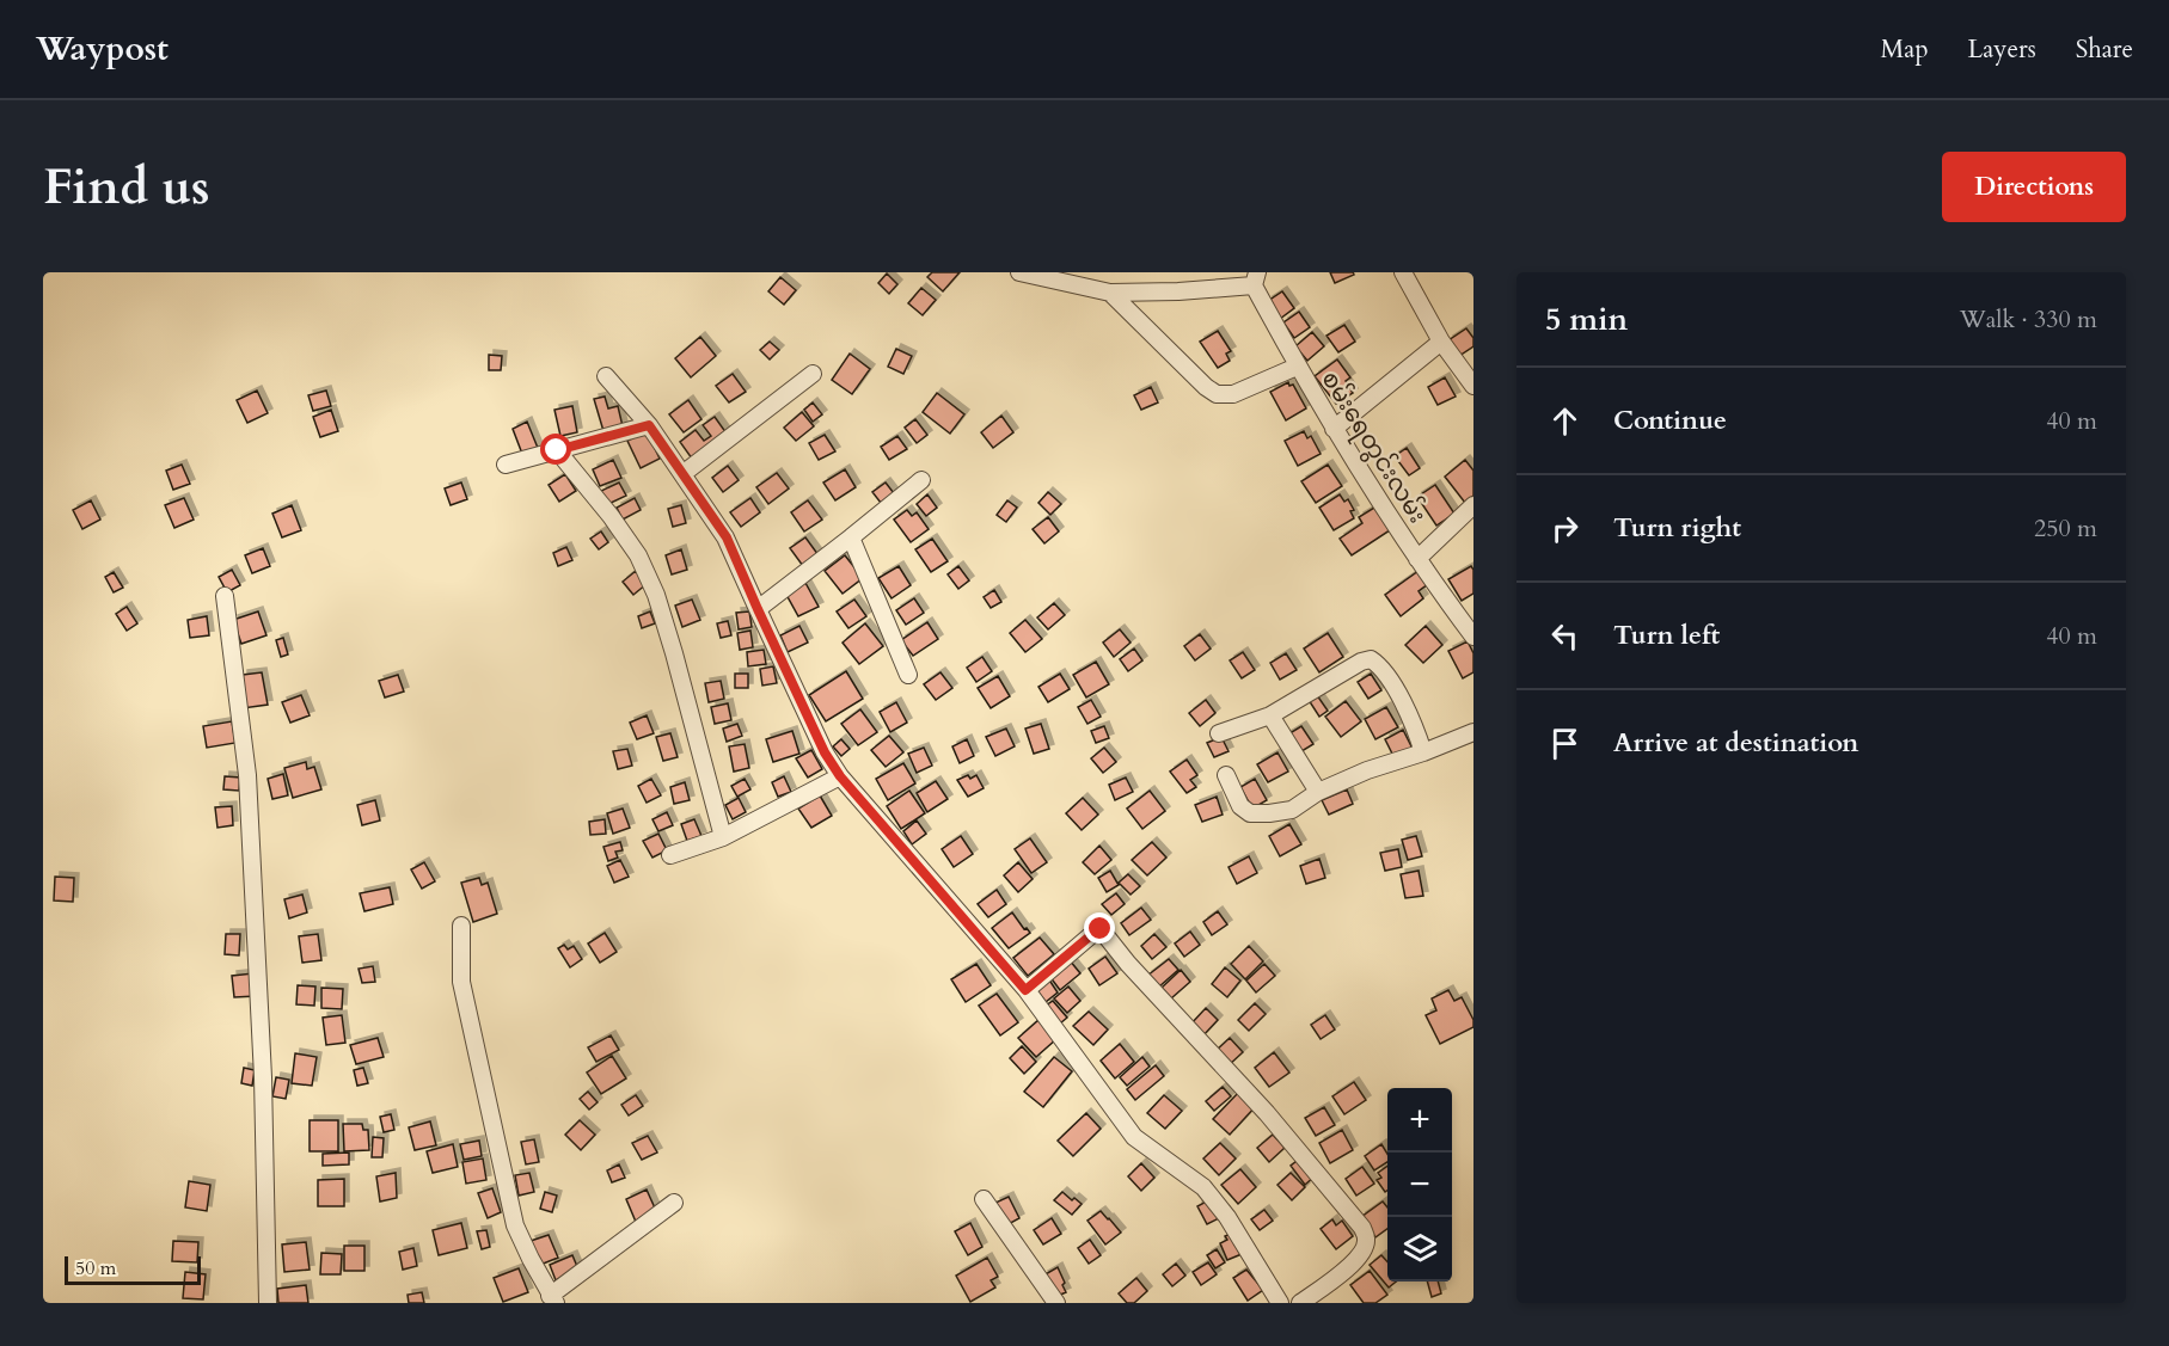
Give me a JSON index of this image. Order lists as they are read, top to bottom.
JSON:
{
  "streets": {
    "street": ["စမ်းရေတွင်းလမ်း"]
  },
  "scale_bar": "50 m",
  "page": {
    "header": "Waypost",
    "nav": ["Map", "Layers", "Share"],
    "buttons": "Directions",
    "title": "Find us",
    "heading": ["5 min", "Walk · 330 m"],
    "list": [
      ["Continue", "40 m"],
      ["Turn right", "250 m"],
      ["Turn left", "40 m"],
      "Arrive at destination"
    ],
    "map_buttons": ["+", "−"],
    "scale": "50 m"
  }
}
